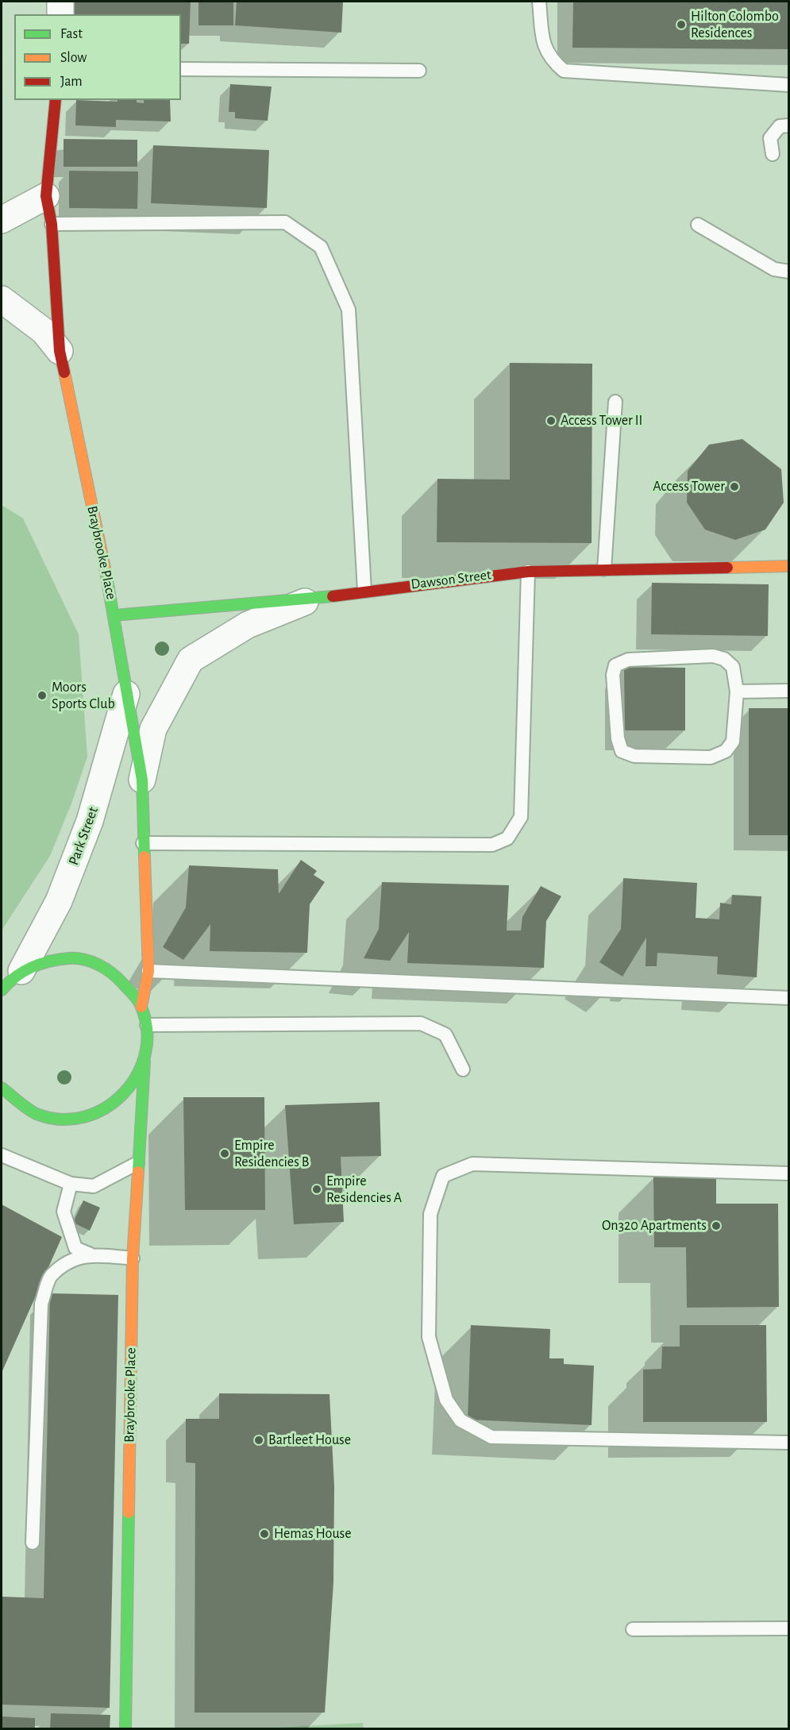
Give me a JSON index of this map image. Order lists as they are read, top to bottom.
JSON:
{
  "streets": {
    "street": ["Braybrooke Place", "Dawson Street", "Park Street"]
  },
  "crossings": [
    ["Braybrooke Place", "Dawson Street"],
    ["Braybrooke Place", "Park Street"]
  ],
  "places": [
    "Hilton Colombo Residences",
    "Access Tower II",
    "Access Tower",
    "Moors Sports Club",
    "Empire Residencies B",
    "Empire Residencies A",
    "On320 Apartments",
    "Bartleet House",
    "Hemas House"
  ],
  "legend": ["Fast", "Slow", "Jam"]
}
